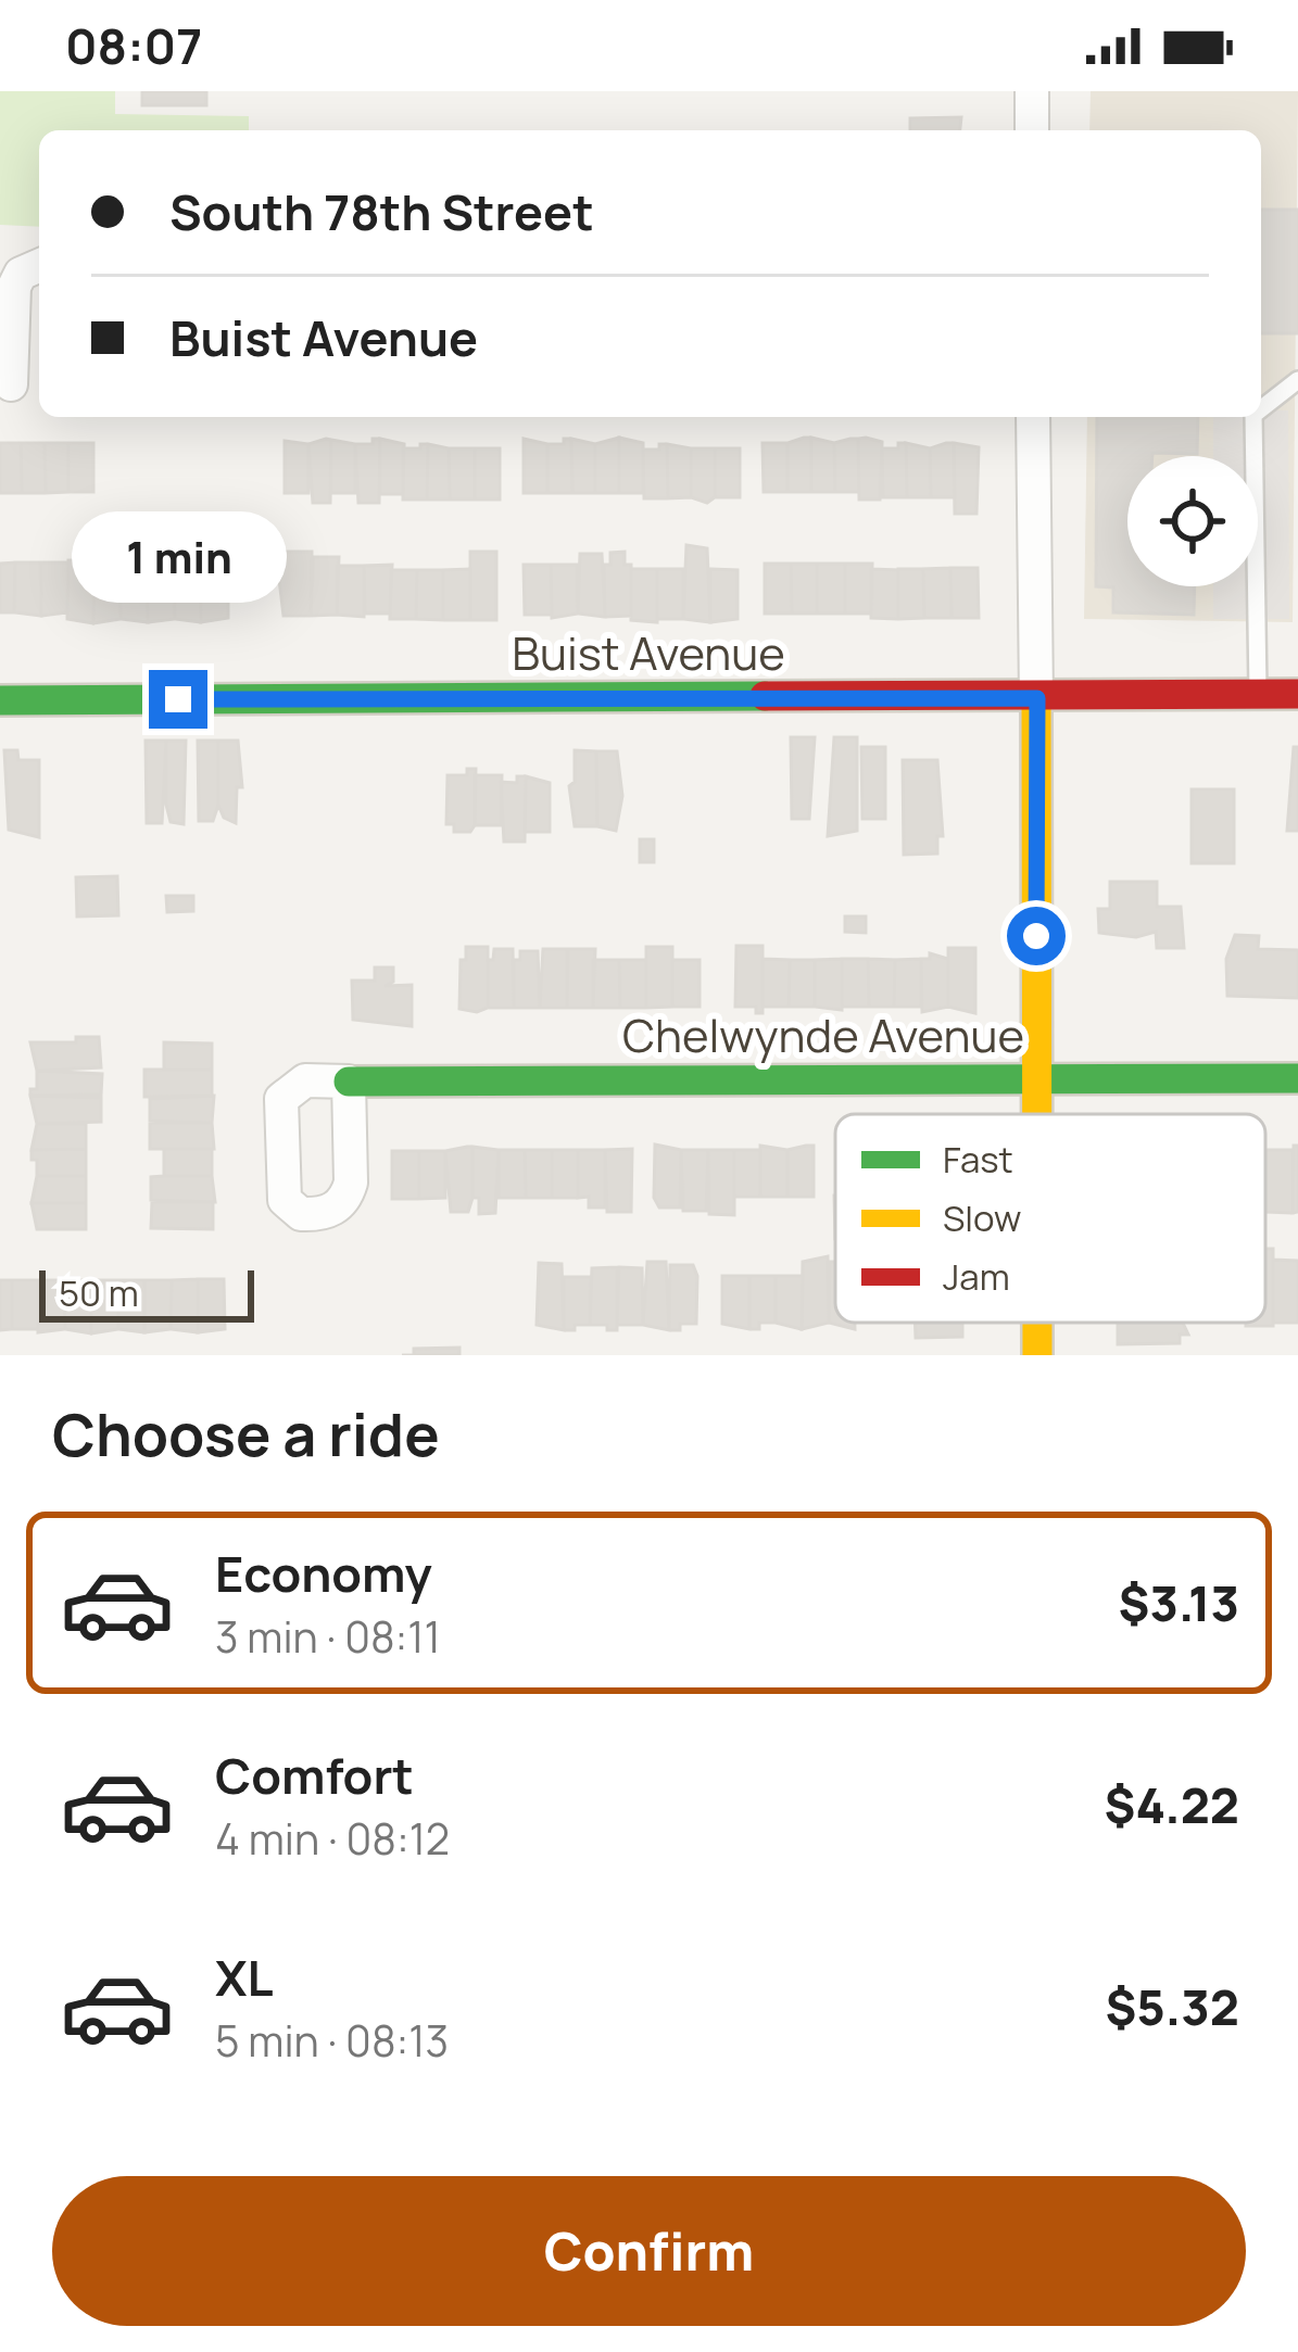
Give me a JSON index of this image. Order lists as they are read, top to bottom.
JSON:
{
  "streets": {
    "street": ["Buist Avenue", "Chelwynde Avenue"]
  },
  "legend": ["Fast", "Slow", "Jam"],
  "scale_bar": "50 m",
  "page": {
    "status": "08:07",
    "banner": ["South 78th Street", "Buist Avenue"],
    "bubble": "1 min",
    "scale": "50 m",
    "heading": "Choose a ride",
    "list": [
      {
        "name": "Economy",
        "note": "3 min · 08:11",
        "value": "$3.13"
      },
      {
        "name": "Comfort",
        "note": "4 min · 08:12",
        "value": "$4.22"
      },
      {
        "name": "XL",
        "note": "5 min · 08:13",
        "value": "$5.32"
      }
    ],
    "buttons": "Confirm"
  }
}
